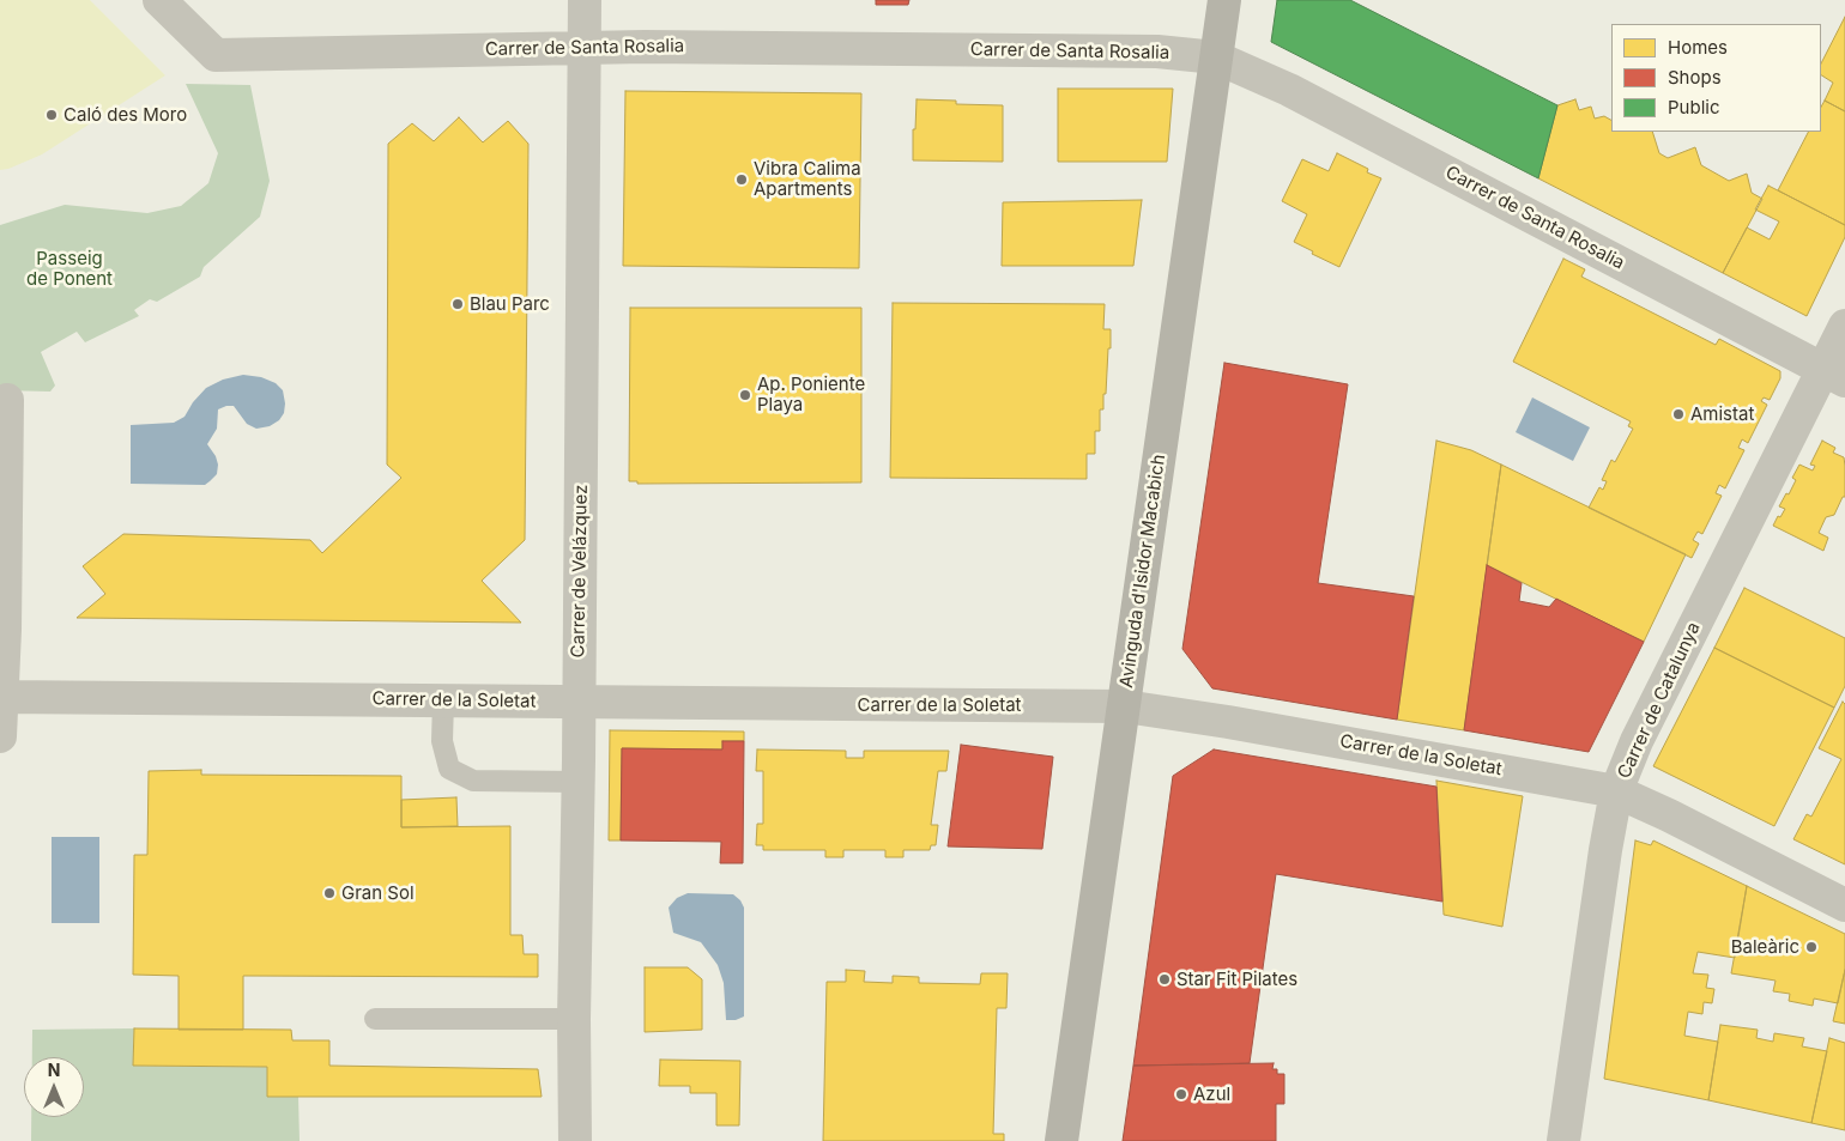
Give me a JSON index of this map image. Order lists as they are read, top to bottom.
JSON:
{
  "streets": {
    "street": [
      "Carrer de Santa Rosalia",
      "Carrer de Velázquez",
      "Avinguda d'Isidor Macabich",
      "Carrer de la Soletat",
      "Carrer de Catalunya"
    ]
  },
  "crossings": [
    ["Carrer de Santa Rosalia", "Carrer de Velázquez"],
    ["Carrer de Santa Rosalia", "Avinguda d'Isidor Macabich"],
    ["Carrer de Santa Rosalia", "Carrer de Catalunya"],
    ["Carrer de Velázquez", "Carrer de la Soletat"],
    ["Avinguda d'Isidor Macabich", "Carrer de la Soletat"],
    ["Carrer de la Soletat", "Carrer de Catalunya"]
  ],
  "parks": ["Passeig de Ponent"],
  "places": [
    "Caló des Moro",
    "Vibra Calima Apartments",
    "Blau Parc",
    "Ap. Poniente Playa",
    "Amistat",
    "Gran Sol",
    "Baleàric",
    "Star Fit Pilates",
    "Azul"
  ],
  "legend": ["Homes", "Shops", "Public"],
  "north": "top"
}
